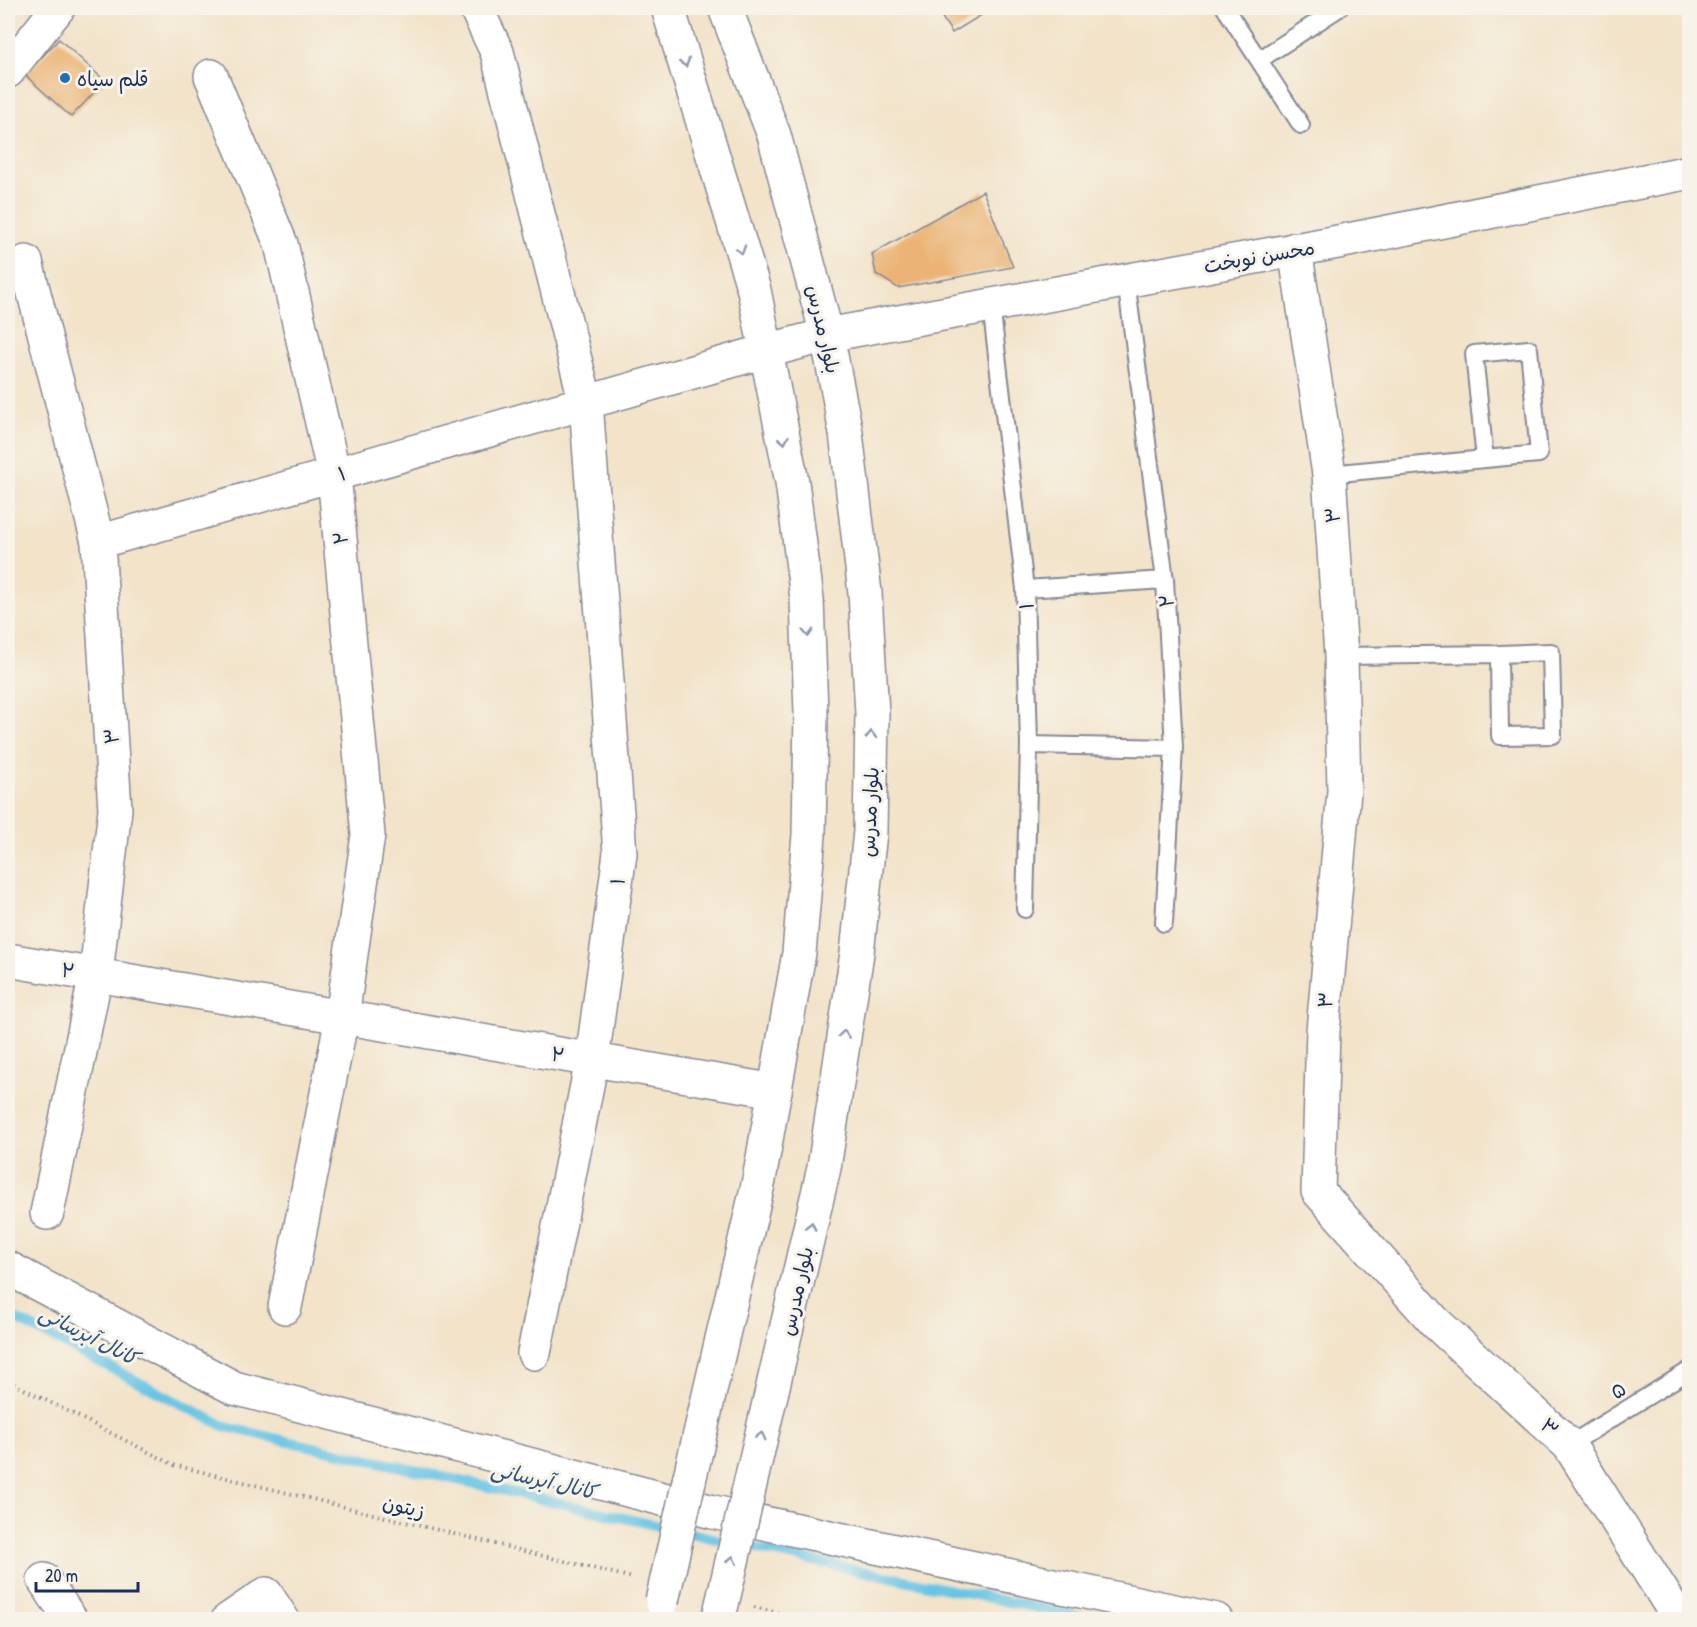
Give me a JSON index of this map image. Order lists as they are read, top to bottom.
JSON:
{
  "streets": {
    "street": [
      "محسن نوبخت",
      "بلوار مدرس",
      "۱",
      "۳",
      "۲"
    ],
    "lane": ["۵"],
    "path": ["زیتون"]
  },
  "crossings": [
    ["محسن نوبخت", "بلوار مدرس"],
    ["محسن نوبخت", "۱"],
    ["محسن نوبخت", "۳"],
    ["محسن نوبخت", "۲"],
    ["۱", "۳"],
    ["۱", "۲"],
    ["۳", "۲"],
    ["۳", "۵"]
  ],
  "water": ["کانال آبرسانی"],
  "places": ["قلم سیاه"],
  "scale_bar": "20 m"
}
